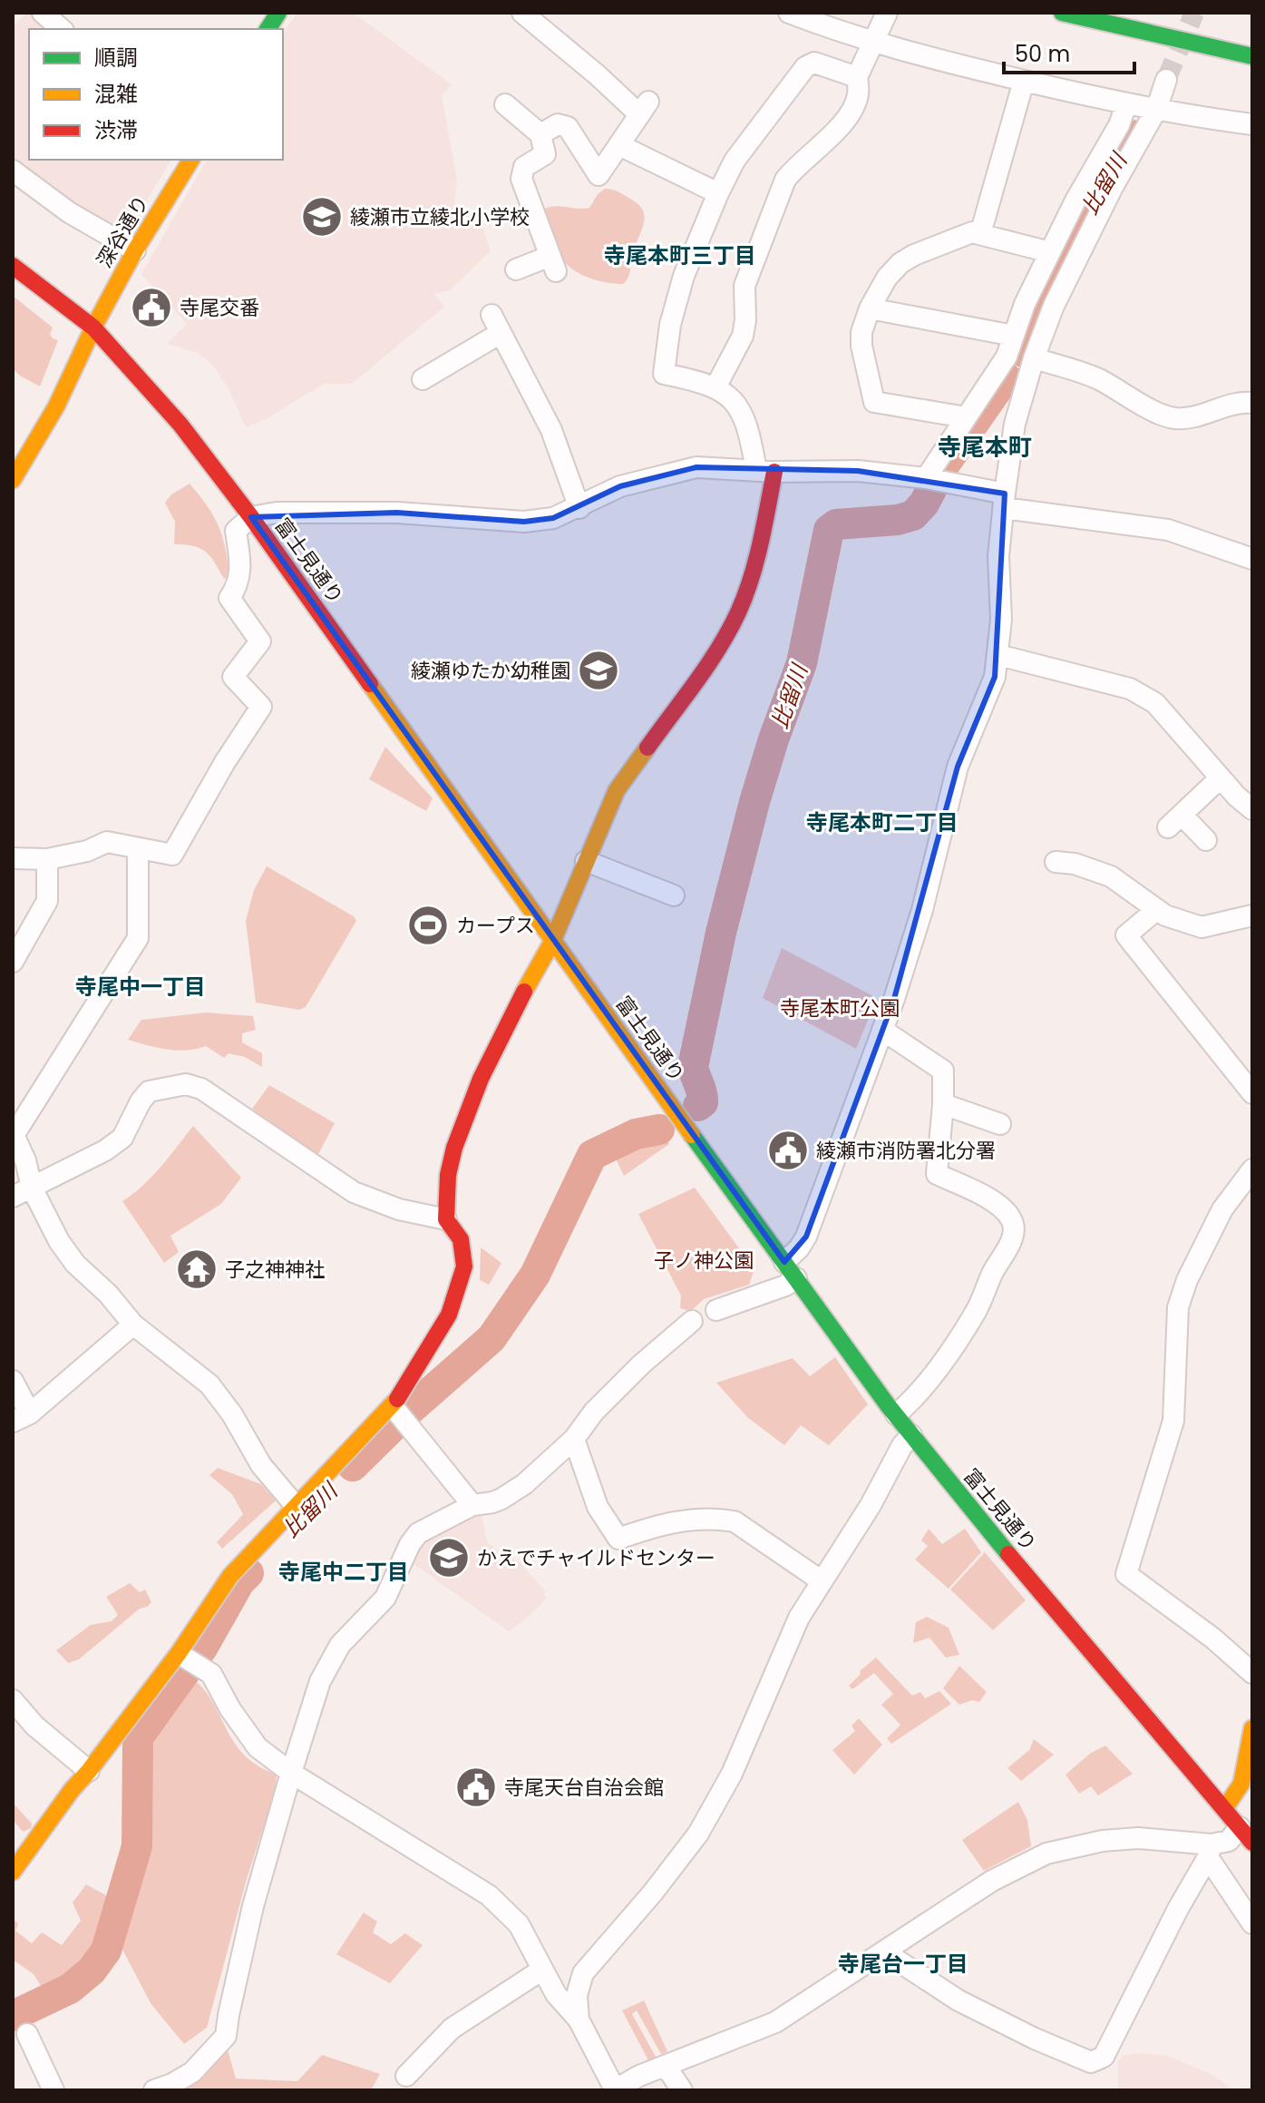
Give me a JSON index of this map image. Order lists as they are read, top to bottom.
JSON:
{
  "streets": {
    "main road": ["深谷通り", "富士見通り"]
  },
  "crossings": [
    ["深谷通り", "富士見通り"]
  ],
  "districts": [
    "寺尾本町三丁目",
    "寺尾本町",
    "寺尾本町二丁目",
    "寺尾中一丁目",
    "寺尾中二丁目",
    "寺尾台一丁目"
  ],
  "water": ["比留川"],
  "parks": ["寺尾本町公園", "子ノ神公園"],
  "places": {
    "school or university": ["綾瀬市立綾北小学校", "綾瀬ゆたか幼稚園", "かえでチャイルドセンター"],
    "public building": ["寺尾交番", "綾瀬市消防署北分署", "寺尾天台自治会館"],
    "sports": ["カープス"],
    "temple": ["子之神神社"]
  },
  "legend": ["順調", "混雑", "渋滞"],
  "scale_bar": "50 m"
}
